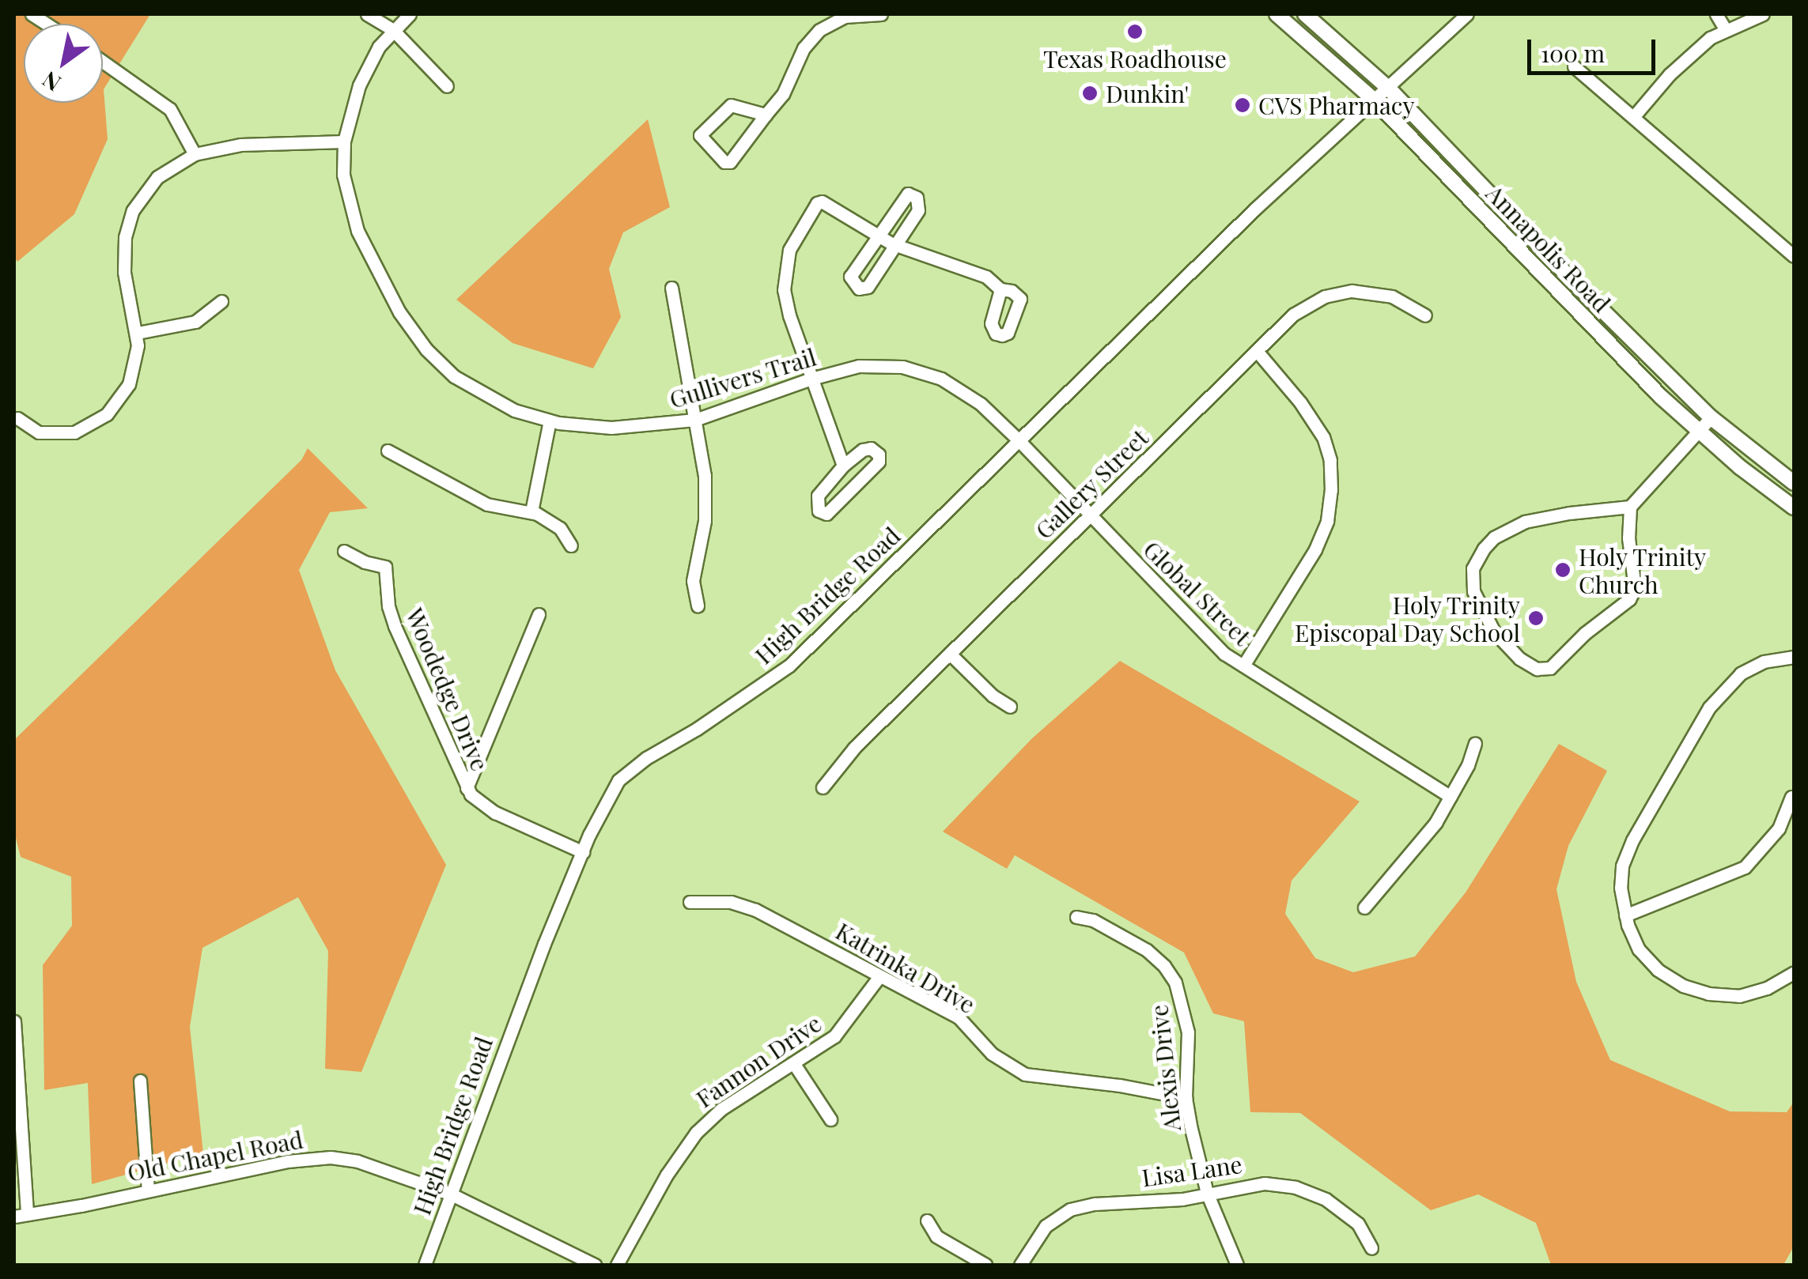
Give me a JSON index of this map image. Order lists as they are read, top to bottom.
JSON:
{
  "streets": {
    "main road": ["Annapolis Road"],
    "street": [
      "Gullivers Trail",
      "Gallery Street",
      "Global Street",
      "High Bridge Road",
      "Woodedge Drive",
      "Katrinka Drive",
      "Fannon Drive",
      "Alexis Drive",
      "Old Chapel Road",
      "Lisa Lane"
    ]
  },
  "crossings": [
    ["Annapolis Road", "High Bridge Road"],
    ["Gullivers Trail", "Global Street"],
    ["Gullivers Trail", "High Bridge Road"],
    ["Gallery Street", "Global Street"],
    ["Global Street", "High Bridge Road"],
    ["High Bridge Road", "Woodedge Drive"],
    ["High Bridge Road", "Old Chapel Road"],
    ["Katrinka Drive", "Fannon Drive"],
    ["Katrinka Drive", "Alexis Drive"],
    ["Alexis Drive", "Lisa Lane"]
  ],
  "places": [
    "Texas Roadhouse",
    "Dunkin'",
    "CVS Pharmacy",
    "Holy Trinity Church",
    "Holy Trinity Episcopal Day School"
  ],
  "scale_bar": "100 m",
  "north": "bottom left"
}
